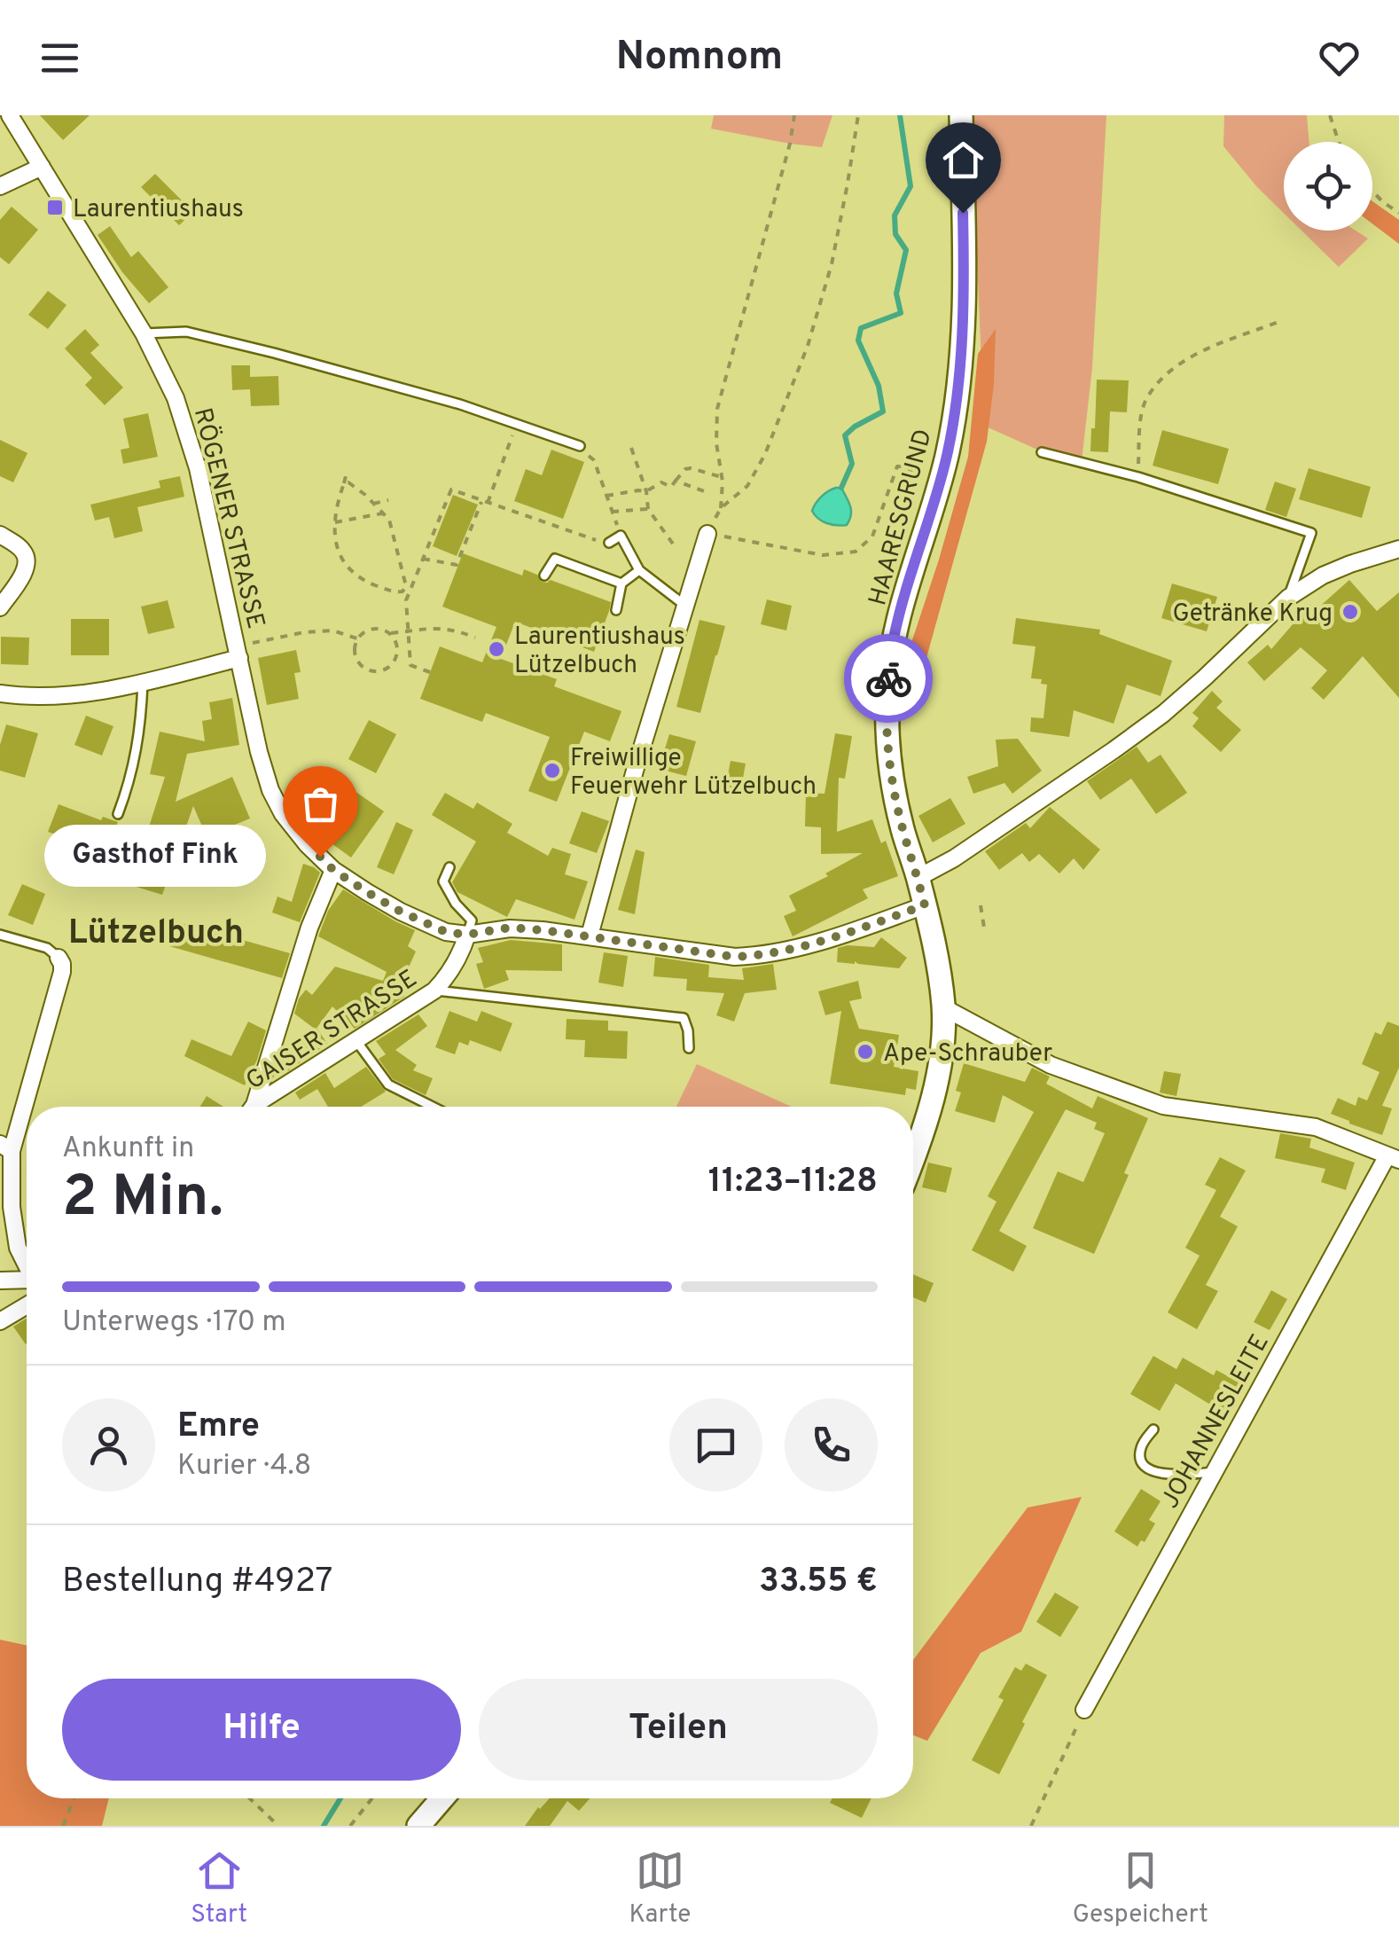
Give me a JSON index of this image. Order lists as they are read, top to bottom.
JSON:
{
  "streets": {
    "street": [
      "HAARESGRUND",
      "RÖGENER STRASSE",
      "GAISER STRASSE",
      "JOHANNESLEITE"
    ]
  },
  "crossings": [
    ["RÖGENER STRASSE", "GAISER STRASSE"]
  ],
  "districts": ["Lützelbuch"],
  "places": {
    "transit": ["Laurentiushaus"],
    "other": [
      "Getränke Krug",
      "Laurentiushaus Lützelbuch",
      "Freiwillige Feuerwehr Lützelbuch",
      "Gasthof Fink",
      "Ape-Schrauber"
    ]
  },
  "page": {
    "header": "Nomnom",
    "bubble": "Gasthof Fink",
    "heading": ["2 Min.", "Ankunft in", "11:23–11:28"],
    "panel": [
      "Emre",
      "Kurier · 4.8",
      "Bestellung #4927",
      "33.55 €"
    ],
    "bar": "Unterwegs · 170 m",
    "buttons": ["Hilfe", "Teilen"],
    "tabs": ["Start", "Karte", "Gespeichert"]
  }
}
